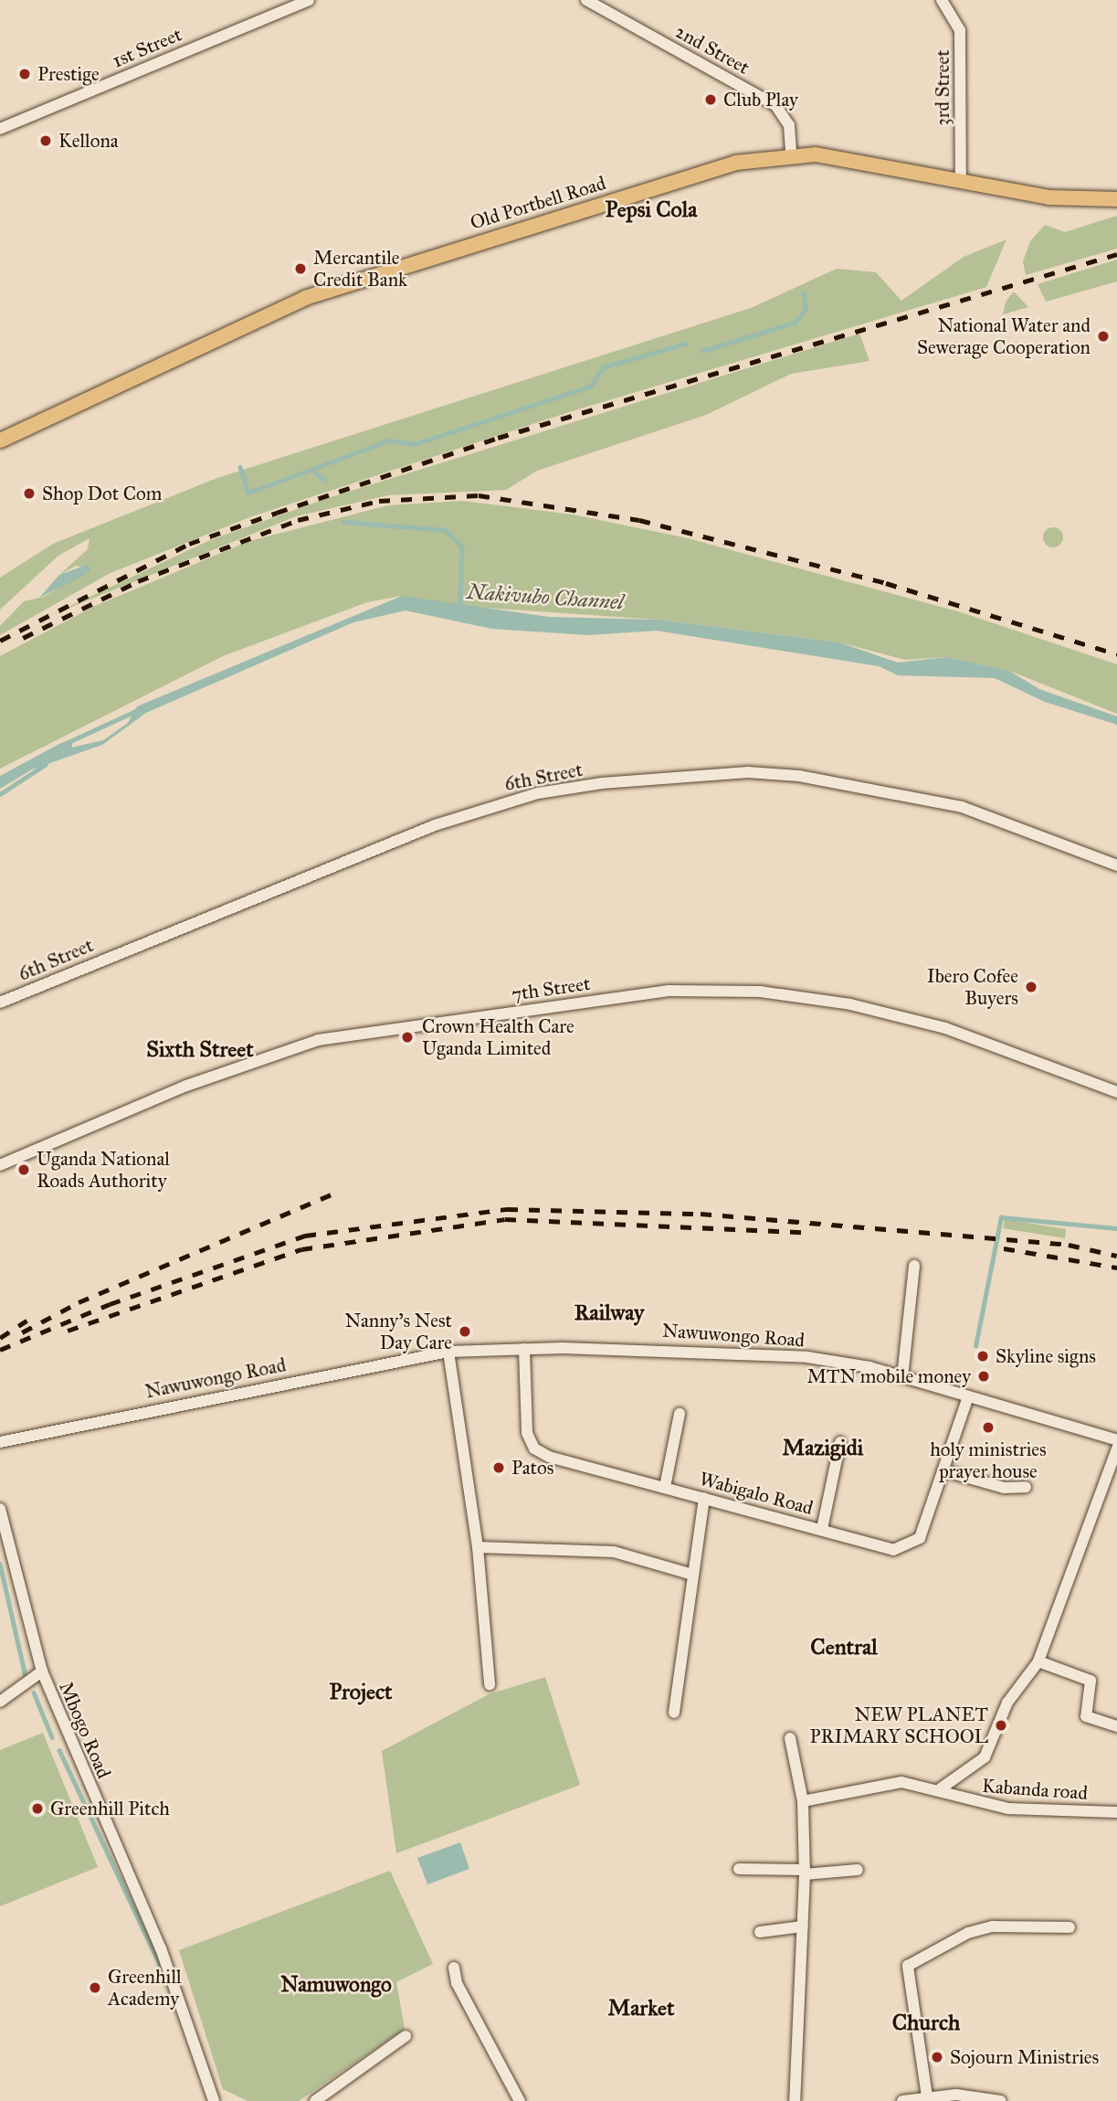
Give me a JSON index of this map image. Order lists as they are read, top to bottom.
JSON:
{
  "streets": {
    "main road": ["Old Portbell Road"],
    "street": [
      "1st Street",
      "2nd Street",
      "3rd Street",
      "6th Street",
      "7th Street",
      "Nawuwongo Road",
      "Wabigalo Road",
      "Mbogo Road",
      "Kabanda road"
    ]
  },
  "crossings": [
    ["2nd Street", "Old Portbell Road"],
    ["3rd Street", "Old Portbell Road"],
    ["Nawuwongo Road", "Wabigalo Road"]
  ],
  "districts": [
    "Pepsi Cola",
    "Sixth Street",
    "Railway",
    "Mazigidi",
    "Central",
    "Project",
    "Namuwongo",
    "Market",
    "Church"
  ],
  "water": ["Nakivubo Channel"],
  "places": [
    "Prestige",
    "Club Play",
    "Kellona",
    "Mercantile Credit Bank",
    "National Water and Sewerage Cooperation",
    "Shop Dot Com",
    "Ibero Cofee Buyers",
    "Crown Health Care Uganda Limited",
    "Uganda National Roads Authority",
    "Nanny's Nest Day Care",
    "Skyline signs",
    "MTN mobile money",
    "holy ministries prayer house",
    "Patos",
    "NEW PLANET PRIMARY SCHOOL",
    "Greenhill Pitch",
    "Greenhill Academy",
    "Sojourn Ministries"
  ]
}
